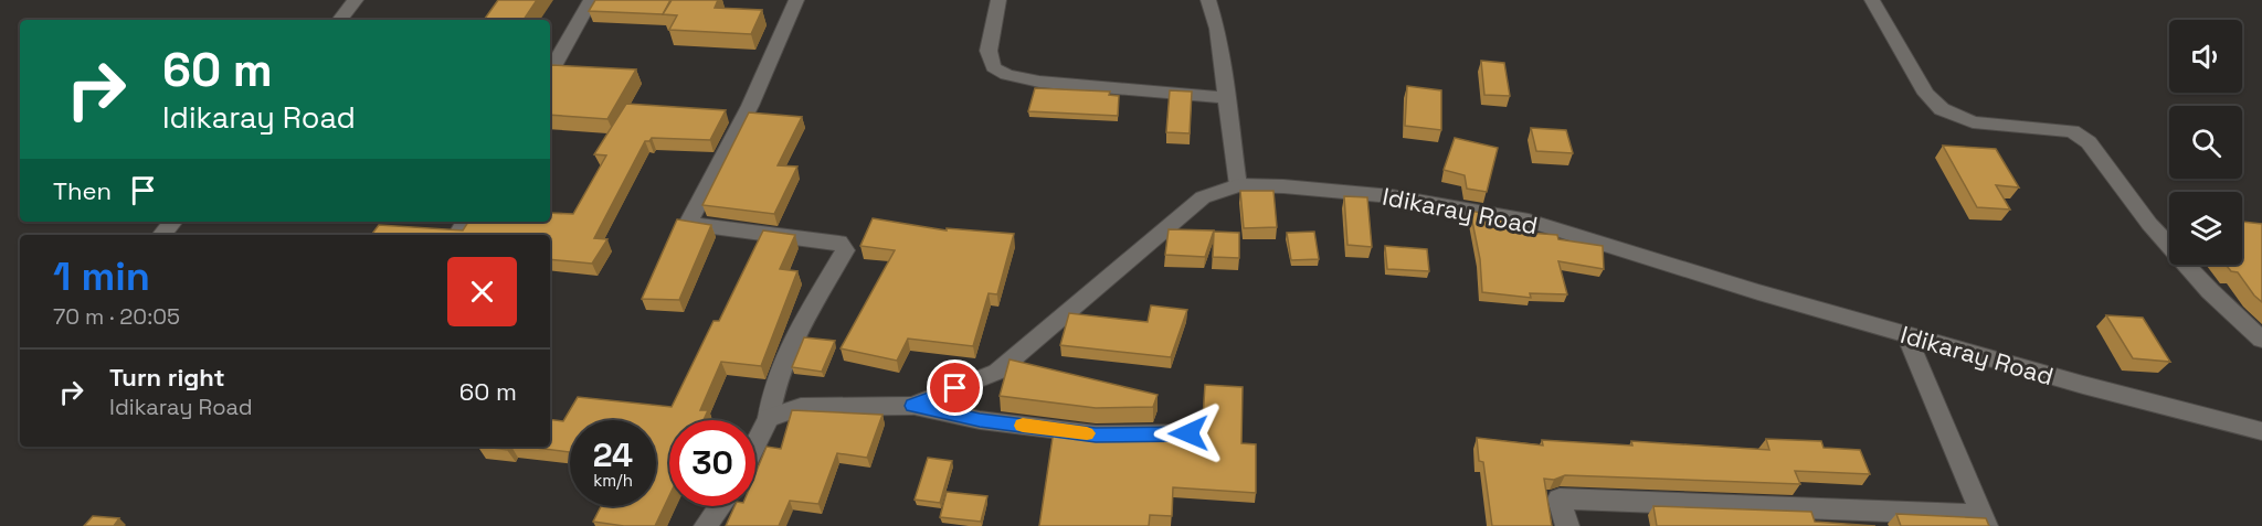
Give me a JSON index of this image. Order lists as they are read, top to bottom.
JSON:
{
  "streets": {
    "street": ["Idikaray Road"]
  },
  "page": {
    "turn": ["60 m", "Idikaray Road"],
    "then": "Then",
    "heading": ["1 min", "70 m · 20:05"],
    "list": [
      {
        "name": "Turn right",
        "note": "Idikaray Road",
        "value": "60 m"
      }
    ],
    "speed": "24 km/h",
    "limit": "30"
  }
}
